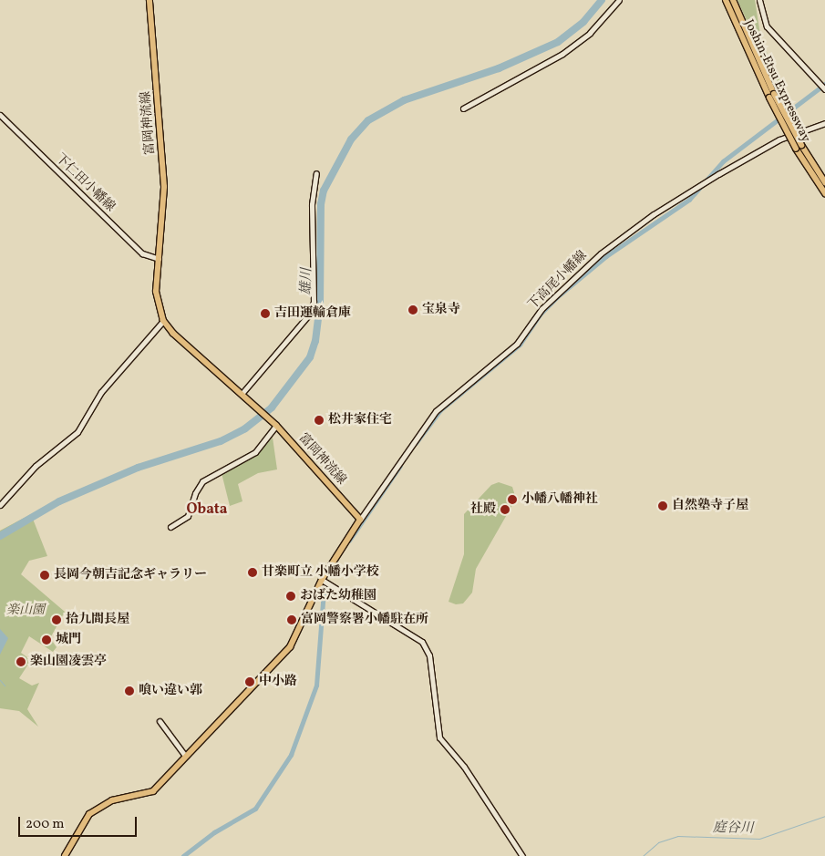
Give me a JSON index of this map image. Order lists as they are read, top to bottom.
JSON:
{
  "streets": {
    "highway": ["Joshin-Etsu Expressway"],
    "main road": ["富岡神流線", "下仁田小幡線", "下高尾小幡線"]
  },
  "crossings": [
    ["富岡神流線", "下仁田小幡線"],
    ["富岡神流線", "下高尾小幡線"]
  ],
  "districts": ["Obata"],
  "water": ["雄川", "庭谷川"],
  "parks": ["楽山園"],
  "places": [
    "宝泉寺",
    "吉田運輸倉庫",
    "松井家住宅",
    "小幡八幡神社",
    "自然塾寺子屋",
    "社殿",
    "甘楽町立 小幡小学校",
    "長岡今朝吉記念ギャラリー",
    "おばた幼稚園",
    "拾九間長屋",
    "富岡警察署小幡駐在所",
    "城門",
    "楽山園凌雲亭",
    "中小路",
    "喰い違い郭"
  ],
  "scale_bar": "200 m"
}
